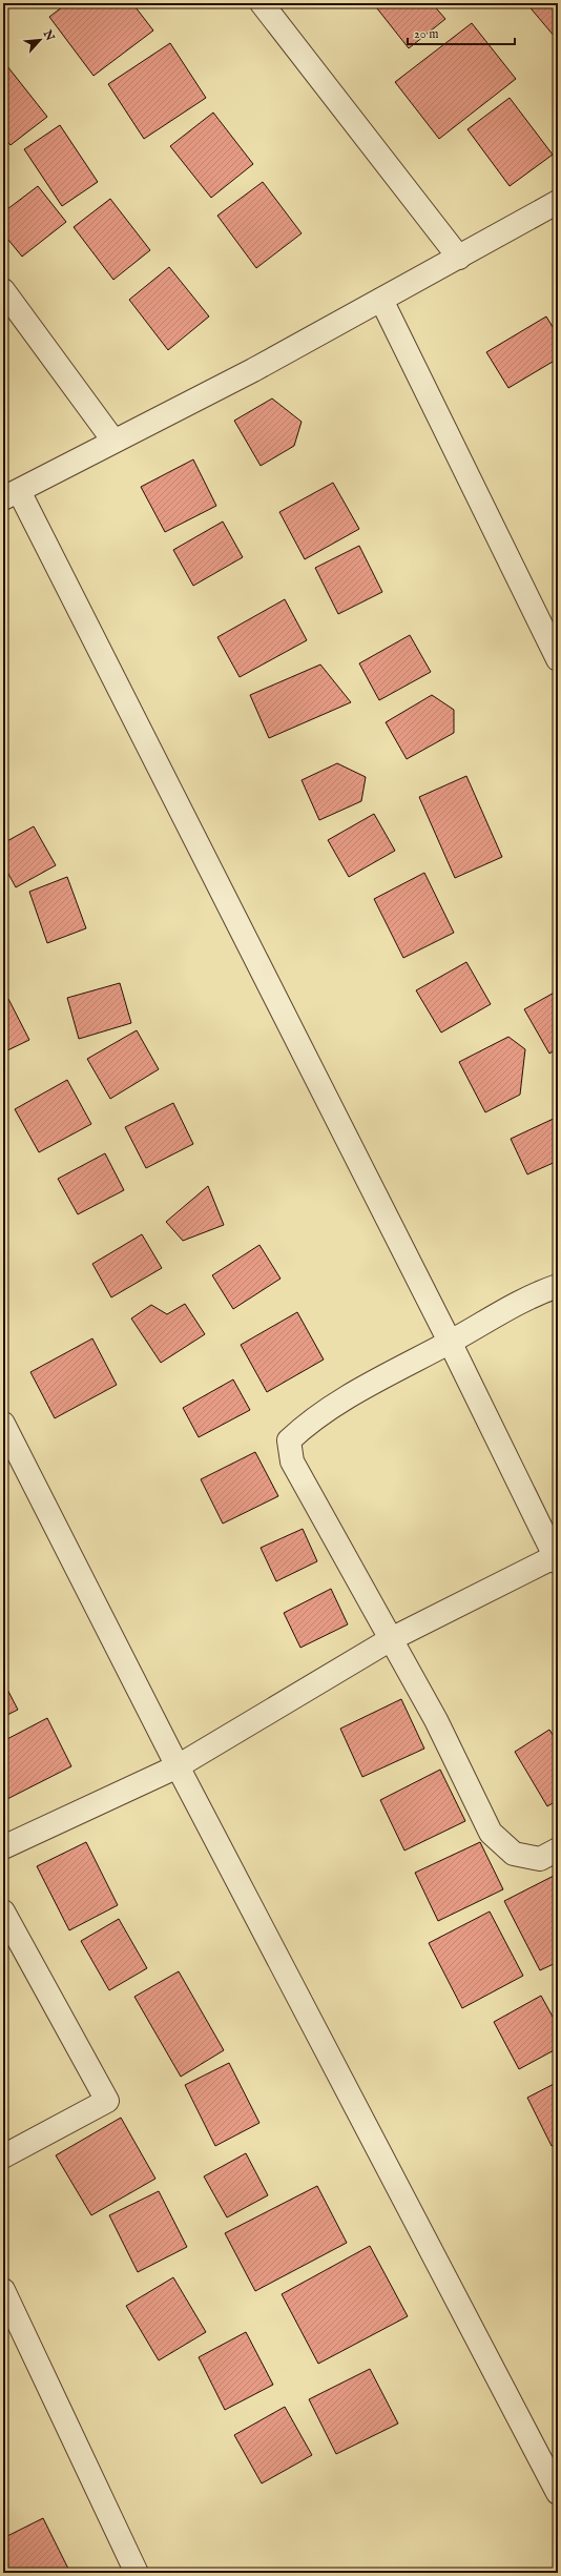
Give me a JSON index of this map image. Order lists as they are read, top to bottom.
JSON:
{
  "scale_bar": "20 m",
  "north": "top right"
}
